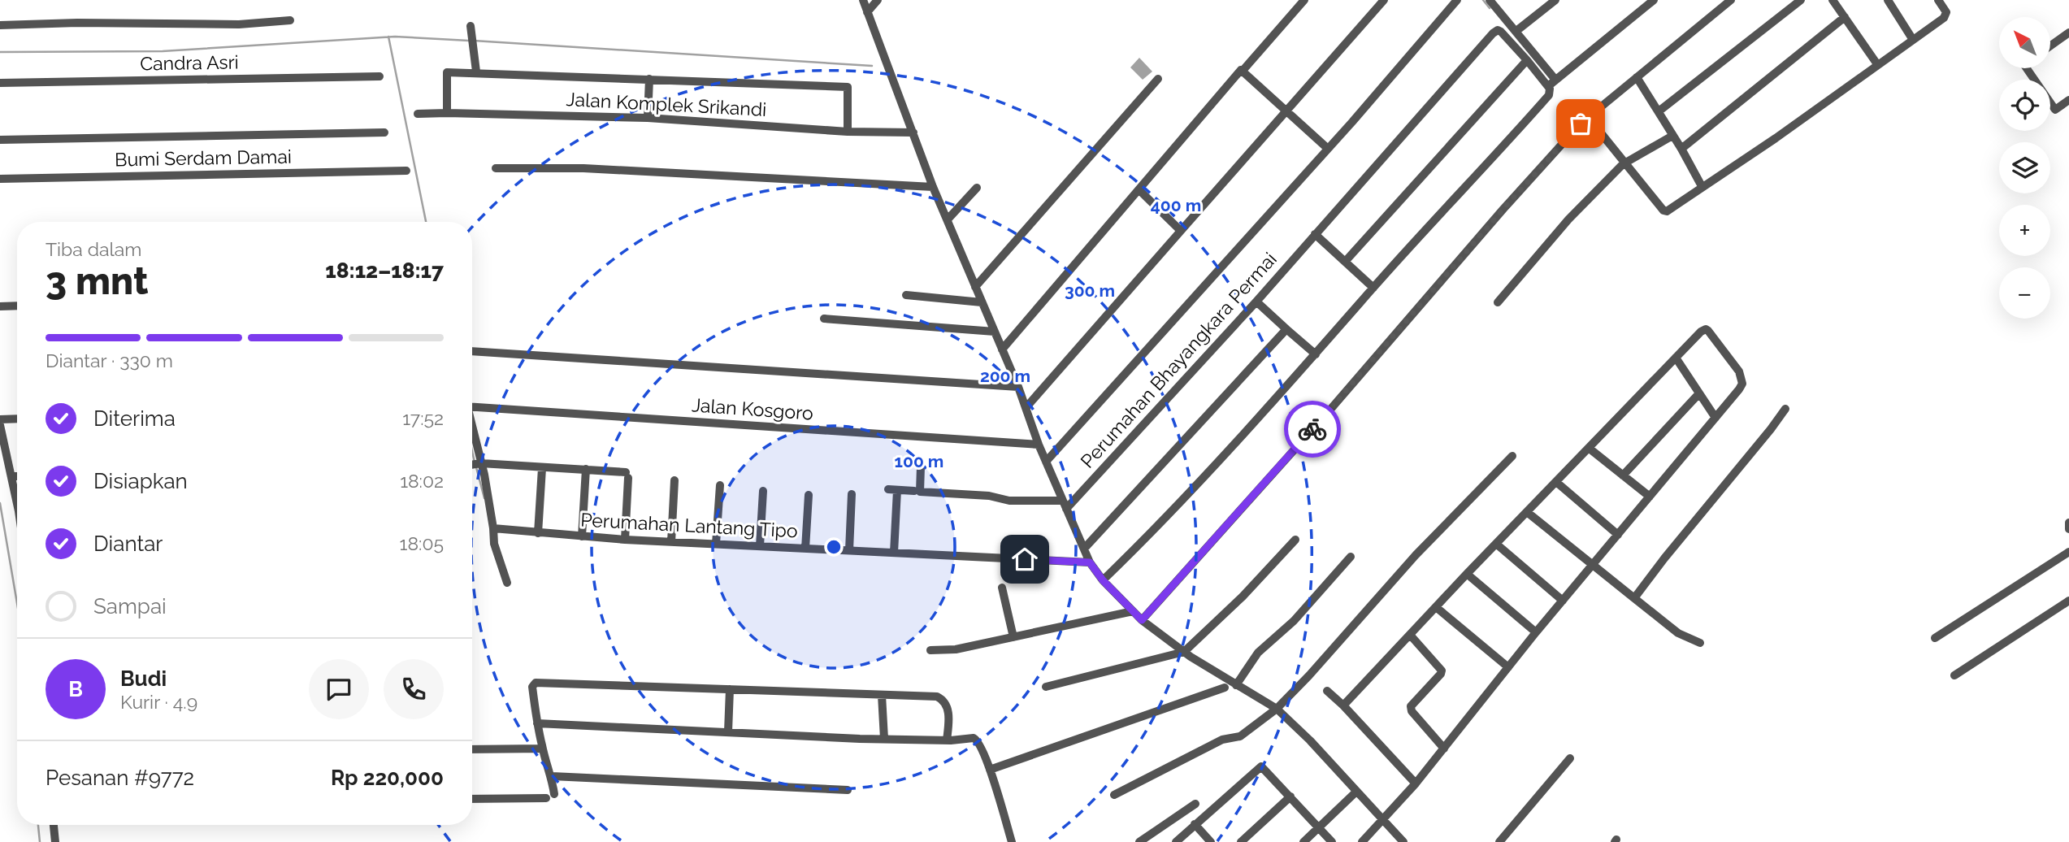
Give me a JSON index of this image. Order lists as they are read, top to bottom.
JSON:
{
  "streets": {
    "street": [
      "Candra Asri",
      "Jalan Komplek Srikandi",
      "Bumi Serdam Damai",
      "Perumahan Bhayangkara Permai",
      "Jalan Kosgoro",
      "Perumahan Lantang Tipo"
    ]
  },
  "north": "top left",
  "page": {
    "map_buttons": ["+", "−"],
    "heading": ["3 mnt", "Tiba dalam", "18:12–18:17"],
    "panel": [
      "Budi",
      "Kurir · 4.9",
      "Pesanan #9772",
      "Rp 220,000"
    ],
    "bar": "Diantar · 330 m",
    "list": [
      ["Diterima", "17:52"],
      ["Disiapkan", "18:02"],
      ["Diantar", "18:05"],
      "Sampai"
    ],
    "round": "B"
  },
  "rings": [
    "400 m",
    "300 m",
    "200 m",
    "100 m"
  ]
}
